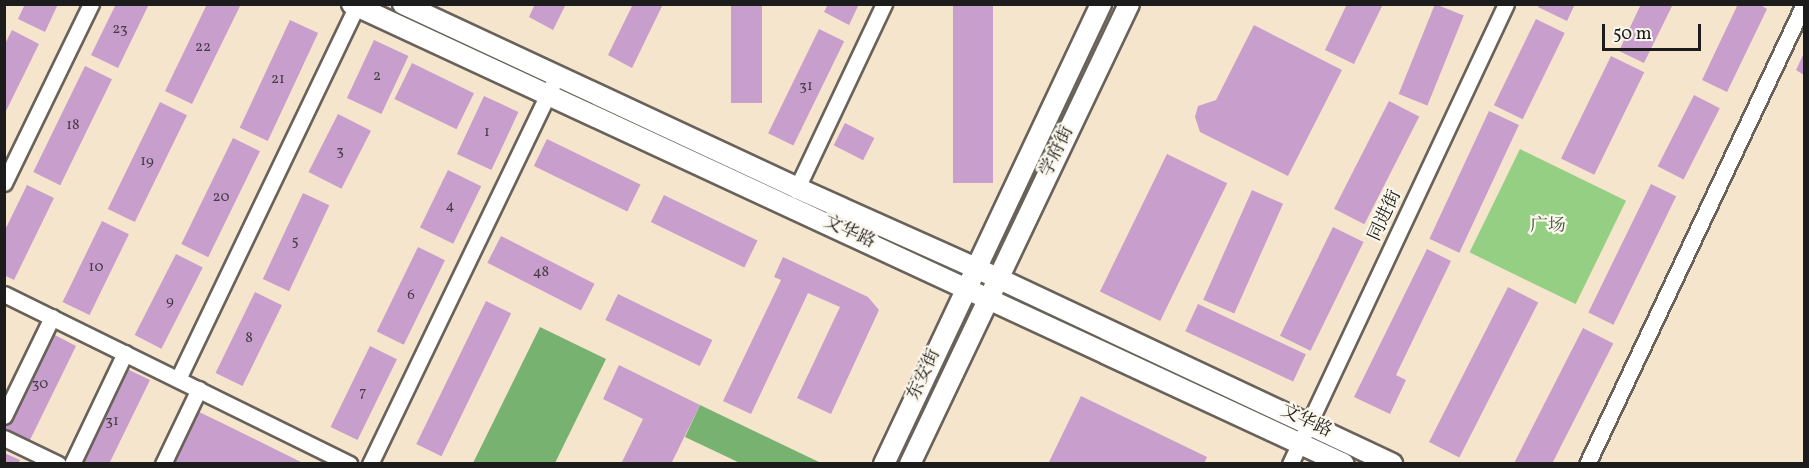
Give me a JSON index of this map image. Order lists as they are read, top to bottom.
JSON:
{
  "streets": {
    "main road": ["学府街", "文华路", "东安街"],
    "street": ["同进街"]
  },
  "crossings": [
    ["学府街", "文华路"],
    ["学府街", "东安街"],
    ["同进街", "文华路"],
    ["文华路", "东安街"]
  ],
  "parks": ["广场"],
  "house_numbers": [
    "23",
    "22",
    "2",
    "21",
    "31",
    "18",
    "1",
    "3",
    "19",
    "20",
    "4",
    "5",
    "10",
    "48",
    "6",
    "9",
    "8",
    "30",
    "7",
    "31"
  ],
  "scale_bar": "50 m"
}
